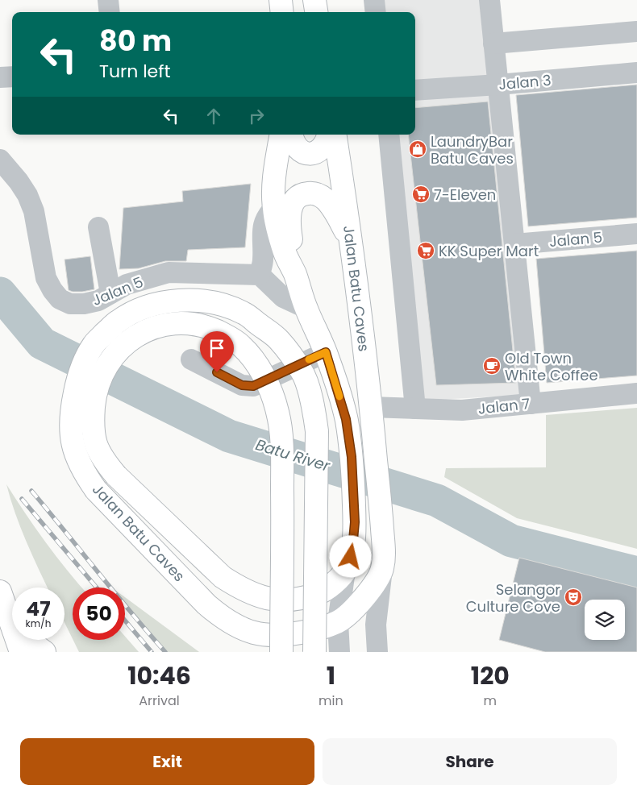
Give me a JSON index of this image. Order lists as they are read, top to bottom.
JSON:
{
  "streets": {
    "main road": ["Jalan Batu Caves"],
    "street": ["Jalan 3", "Jalan 5", "Jalan 7"]
  },
  "crossings": [
    ["Jalan Batu Caves", "Jalan 7"]
  ],
  "water": ["Batu River"],
  "places": {
    "shop": ["LaundryBar Batu Caves"],
    "supermarket": ["7-Eleven", "KK Super Mart"],
    "cafe": ["Old Town White Coffee"],
    "theatre": ["Selangor Culture Cove"]
  },
  "page": {
    "turn": ["80 m", "Turn left"],
    "speed": "47 km/h",
    "limit": "50",
    "eta": [
      "10:46",
      "Arrival",
      "1",
      "min",
      "120",
      "m"
    ],
    "buttons": ["Exit", "Share"]
  }
}
